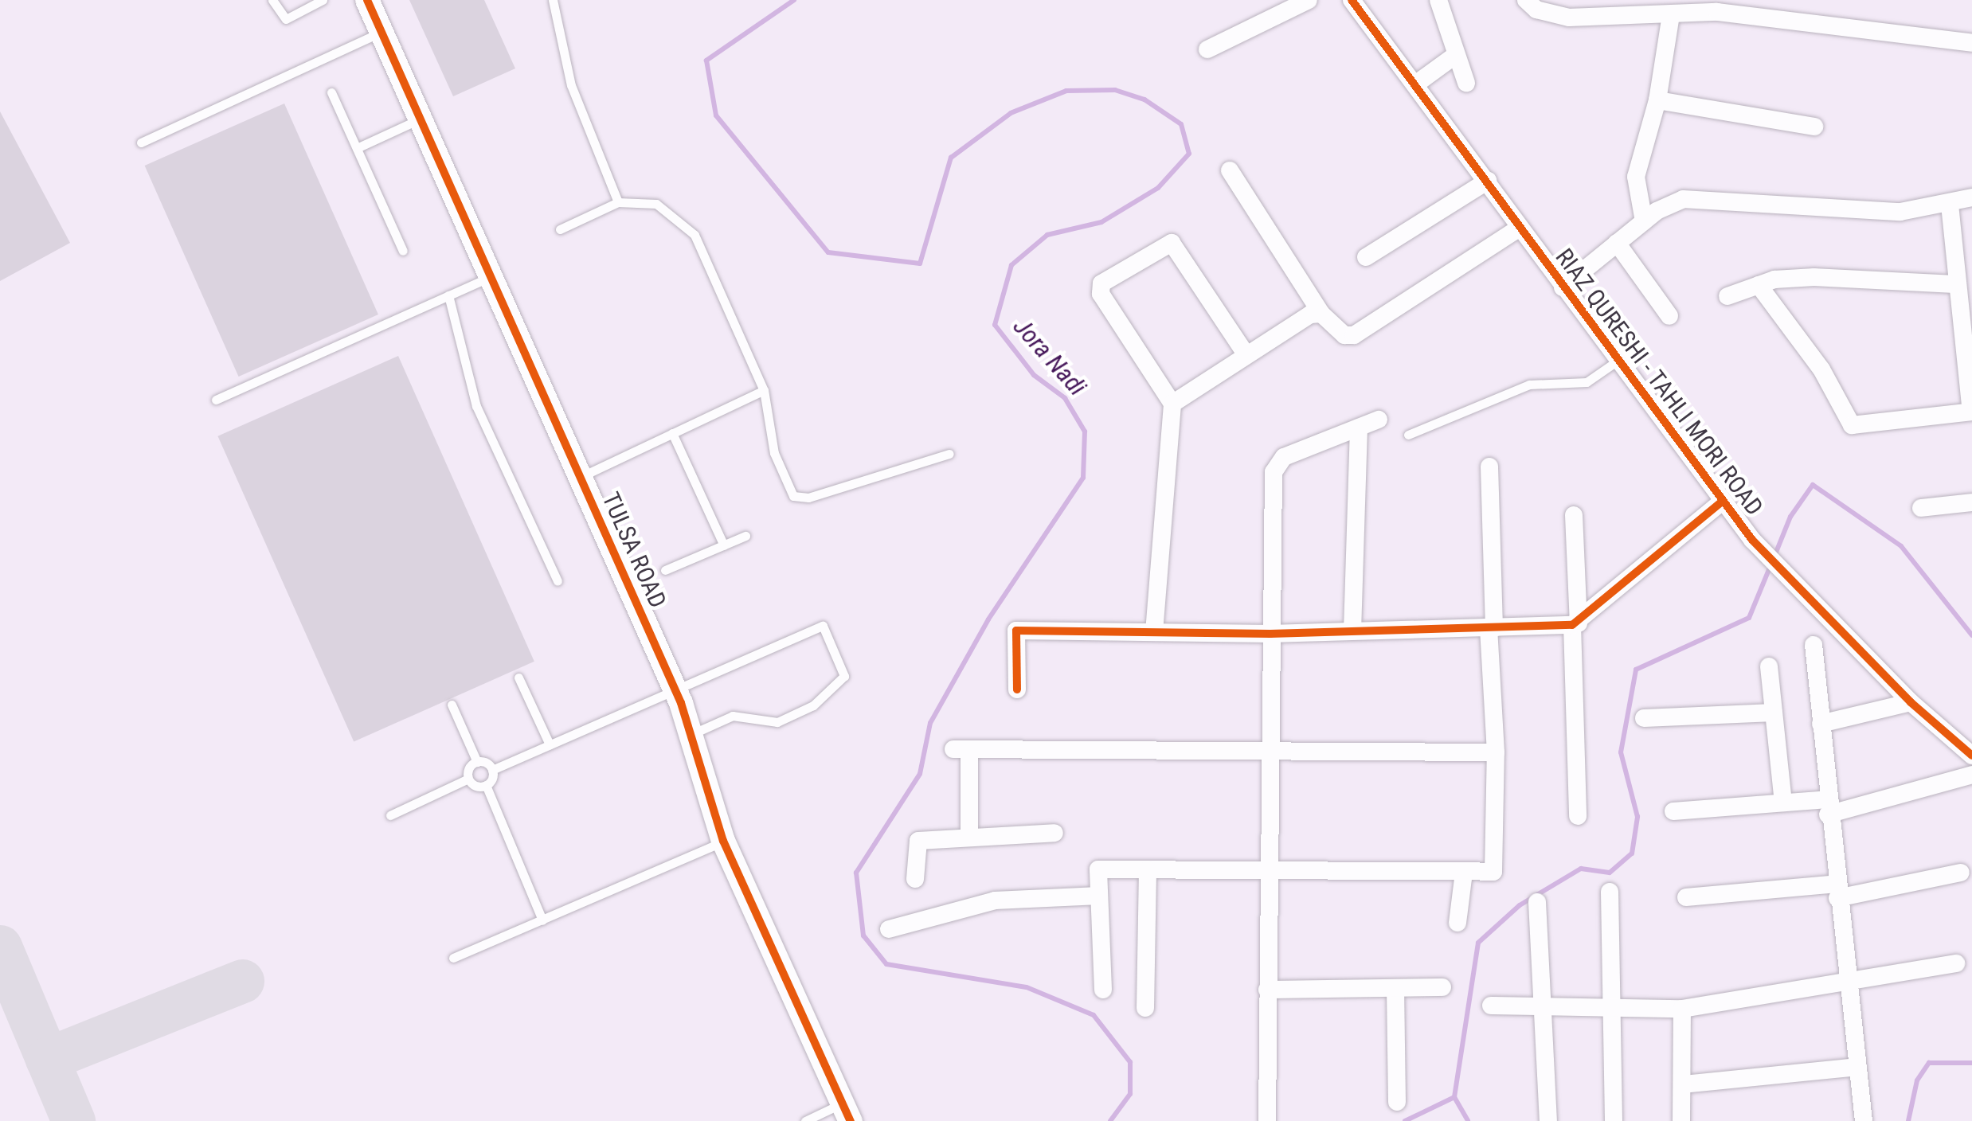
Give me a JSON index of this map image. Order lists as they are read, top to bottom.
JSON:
{
  "streets": {
    "street": ["RIAZ QURESHI - TAHLI MORI ROAD", "TULSA ROAD"]
  },
  "water": ["Jora Nadi"]
}
